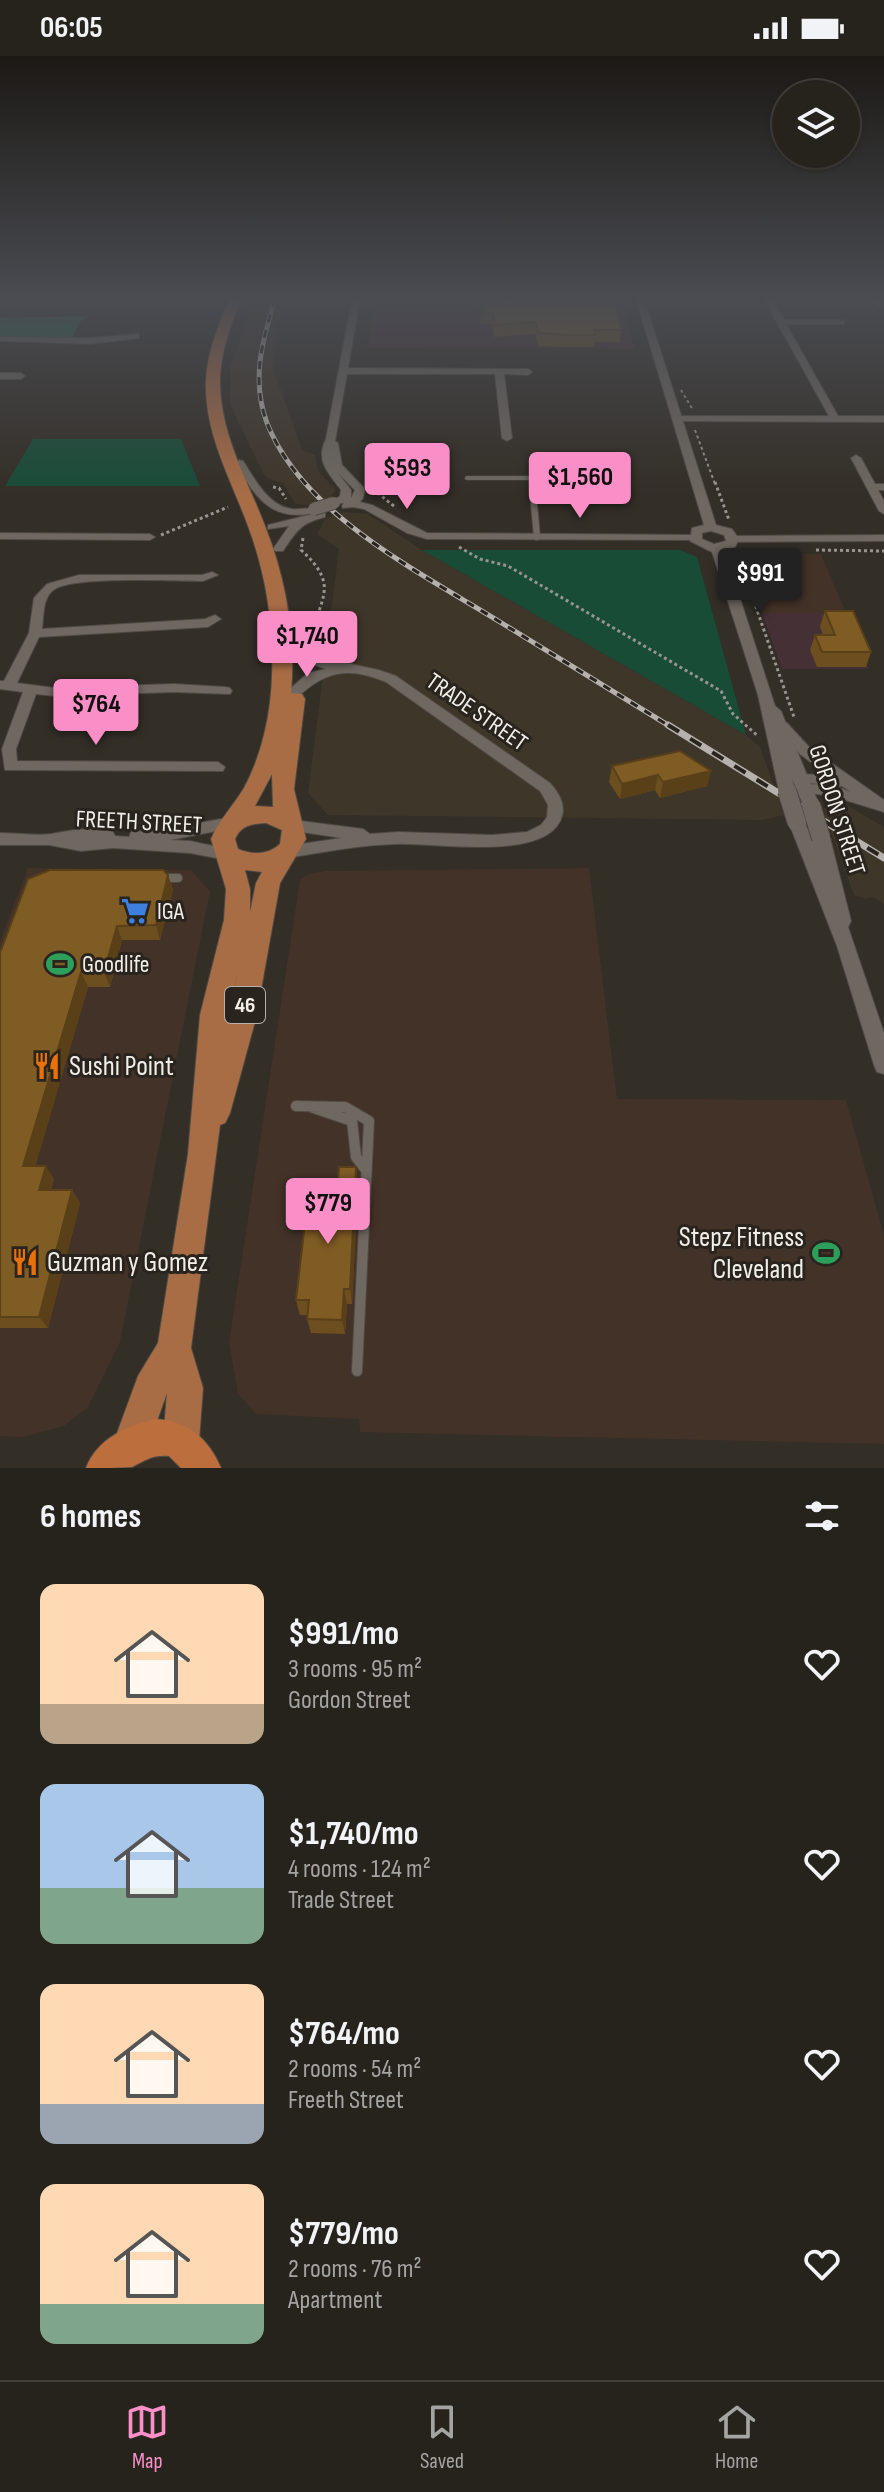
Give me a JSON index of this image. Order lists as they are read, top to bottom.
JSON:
{
  "streets": {
    "main road": ["46"],
    "street": ["TRADE STREET", "GORDON STREET", "FREETH STREET"]
  },
  "crossings": [
    ["TRADE STREET", "46"],
    ["FREETH STREET", "46"]
  ],
  "places": {
    "supermarket": ["IGA"],
    "sports": ["Goodlife", "Stepz Fitness Cleveland"],
    "restaurant": ["Sushi Point", "Guzman y Gomez"]
  },
  "page": {
    "status": "06:05",
    "price": [
      "$593",
      "$1,560",
      "$991",
      "$1,740",
      "$764",
      "$779"
    ],
    "heading": "6 homes",
    "list": [
      {
        "name": "$991/mo",
        "note": "3 rooms · 95 m² · Gordon Street"
      },
      {
        "name": "$1,740/mo",
        "note": "4 rooms · 124 m² · Trade Street"
      },
      {
        "name": "$764/mo",
        "note": "2 rooms · 54 m² · Freeth Street"
      },
      {
        "name": "$779/mo",
        "note": "2 rooms · 76 m² · Apartment"
      }
    ],
    "tabs": ["Map", "Saved", "Home"]
  }
}
